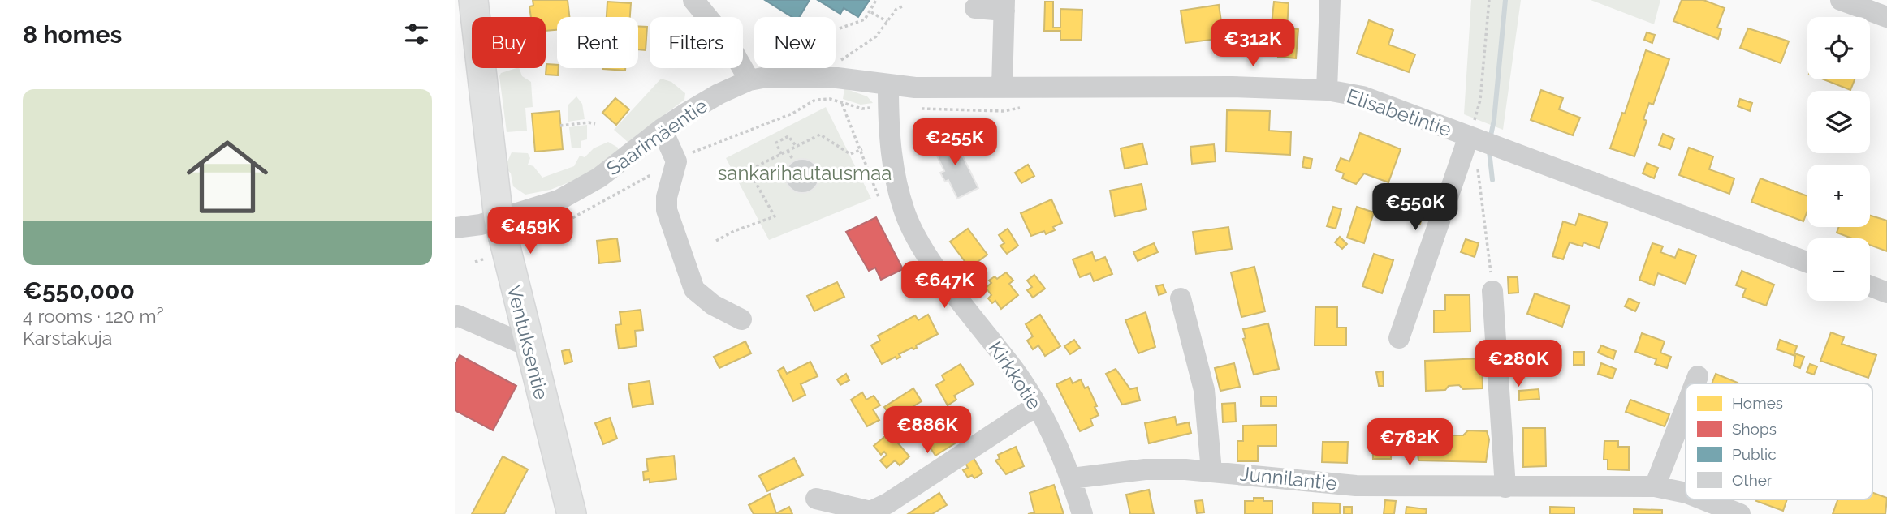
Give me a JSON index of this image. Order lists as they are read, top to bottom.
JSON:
{
  "streets": {
    "main road": ["Ventuksentie"],
    "street": [
      "Elisabetintie",
      "Saarimäentie",
      "Kirkkotie",
      "Junnilantie"
    ]
  },
  "crossings": [
    ["Elisabetintie", "Saarimäentie"],
    ["Elisabetintie", "Kirkkotie"],
    ["Saarimäentie", "Ventuksentie"],
    ["Saarimäentie", "Kirkkotie"],
    ["Kirkkotie", "Junnilantie"]
  ],
  "parks": ["sankarihautausmaa"],
  "legend": [
    "Homes",
    "Shops",
    "Public",
    "Other"
  ],
  "page": {
    "heading": "8 homes",
    "map_buttons": ["+", "−"],
    "chip": [
      "Buy",
      "Rent",
      "Filters",
      "New"
    ],
    "price": [
      "€312K",
      "€255K",
      "€550K",
      "€459K",
      "€647K",
      "€280K",
      "€886K",
      "€782K"
    ],
    "list": [
      {
        "name": "€550,000",
        "note": "4 rooms · 120 m² · Karstakuja"
      }
    ]
  }
}
